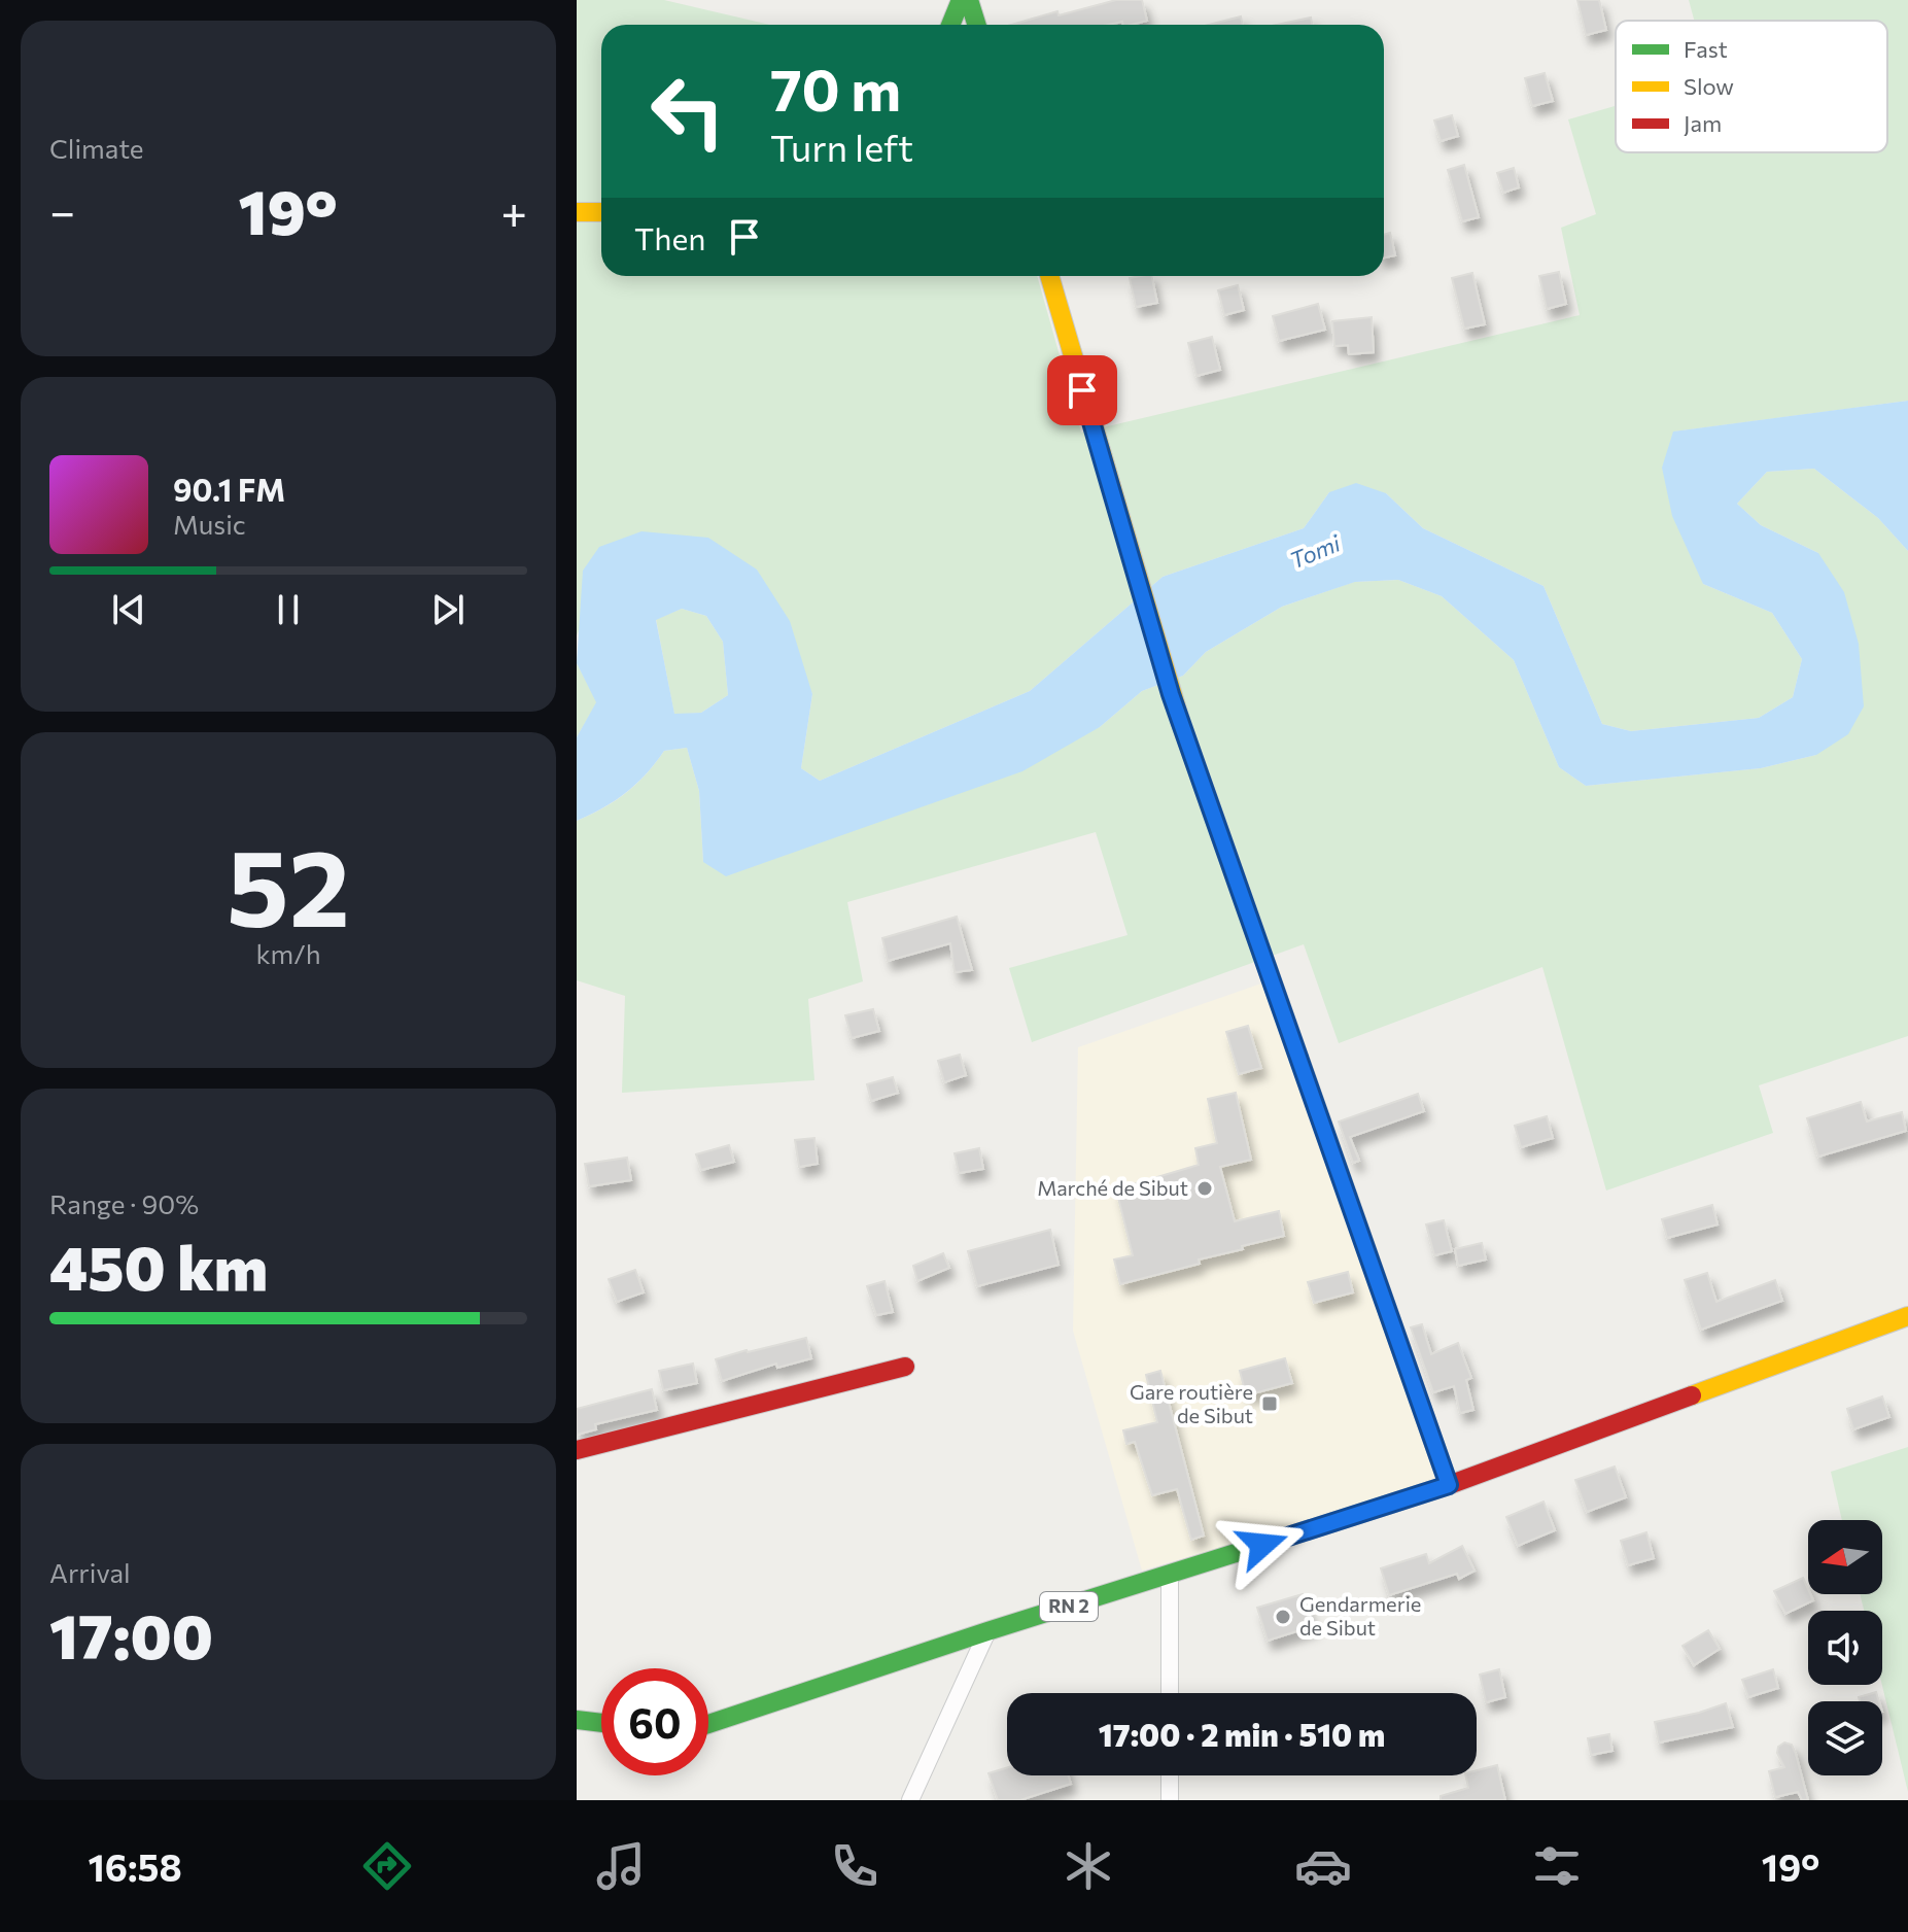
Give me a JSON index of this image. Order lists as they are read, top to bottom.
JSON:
{
  "streets": {
    "main road": ["RN 2"]
  },
  "water": ["Tomi"],
  "places": {
    "other": ["Marché de Sibut", "Gendarmerie de Sibut"],
    "transit": ["Gare routière de Sibut"]
  },
  "legend": ["Fast", "Slow", "Jam"],
  "north": "left",
  "page": {
    "tile": [
      "Climate",
      ["52", "km/h"],
      ["Range · 90%", "450 km"],
      ["Arrival", "17:00"]
    ],
    "turn": ["70 m", "Turn left"],
    "heat": ["−", "19°", "+"],
    "then": "Then",
    "song": ["90.1 FM", "Music"],
    "limit": "60",
    "trip": "17:00 · 2 min · 510 m",
    "tabs": ["16:58", "19°"]
  }
}
